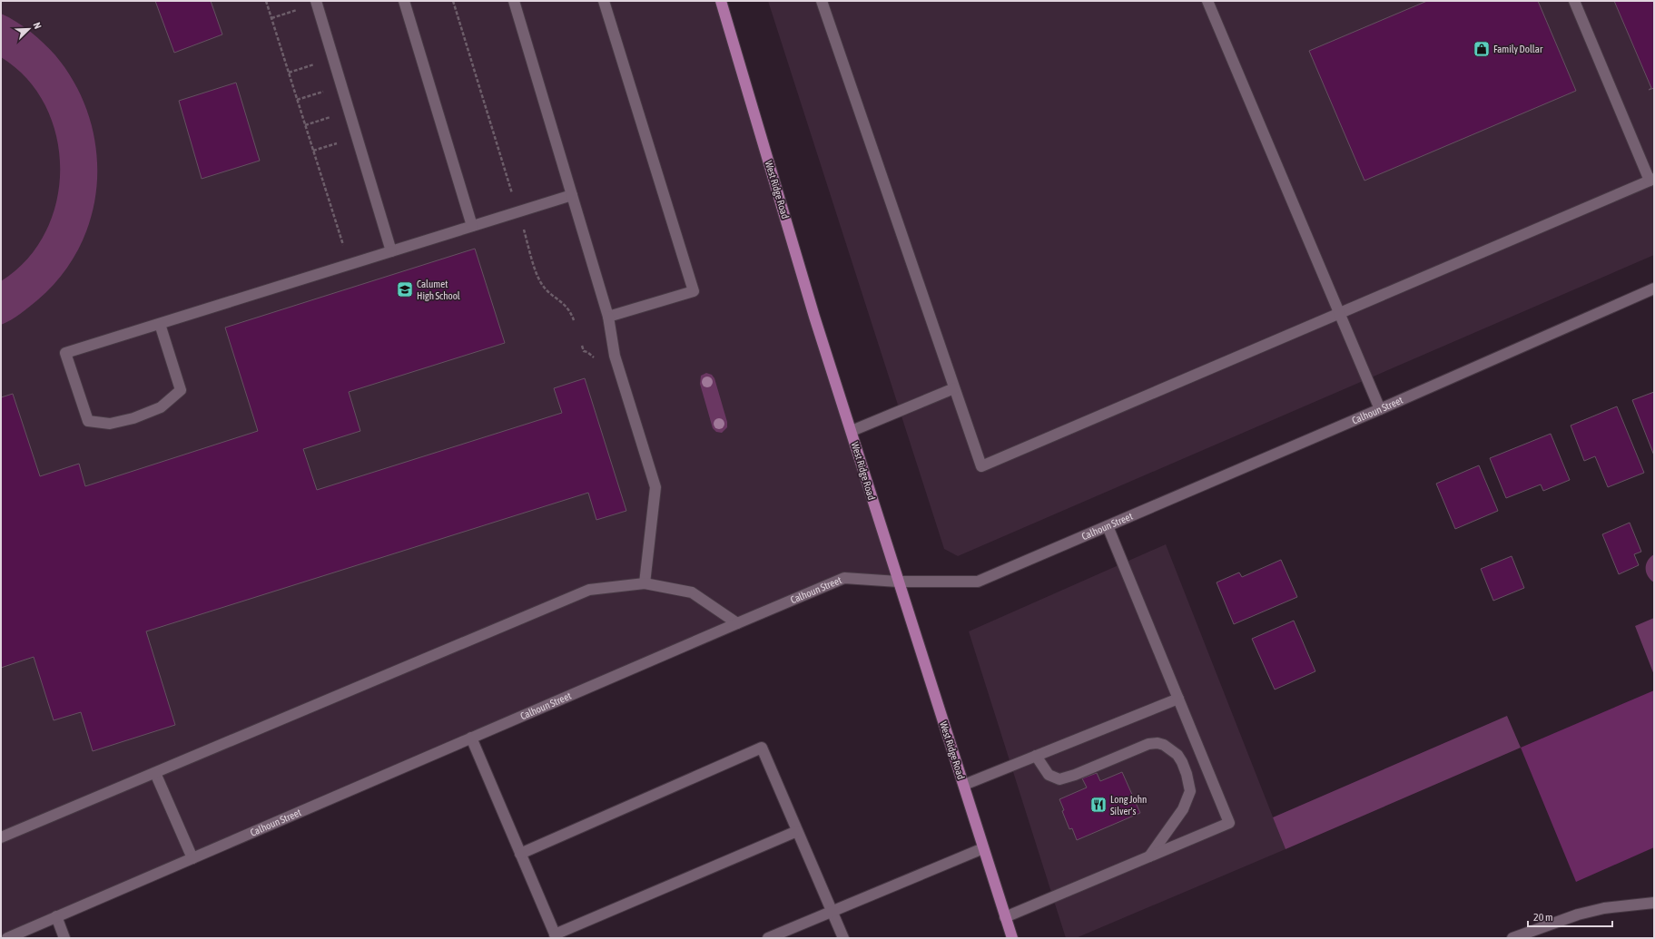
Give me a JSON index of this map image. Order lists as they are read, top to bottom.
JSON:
{
  "streets": {
    "main road": ["West Ridge Road"],
    "street": ["Calhoun Street"]
  },
  "crossings": [
    ["West Ridge Road", "Calhoun Street"]
  ],
  "places": {
    "shop": ["Family Dollar"],
    "school or university": ["Calumet High School"],
    "restaurant": ["Long John Silver's"]
  },
  "scale_bar": "20 m",
  "north": "top right"
}
